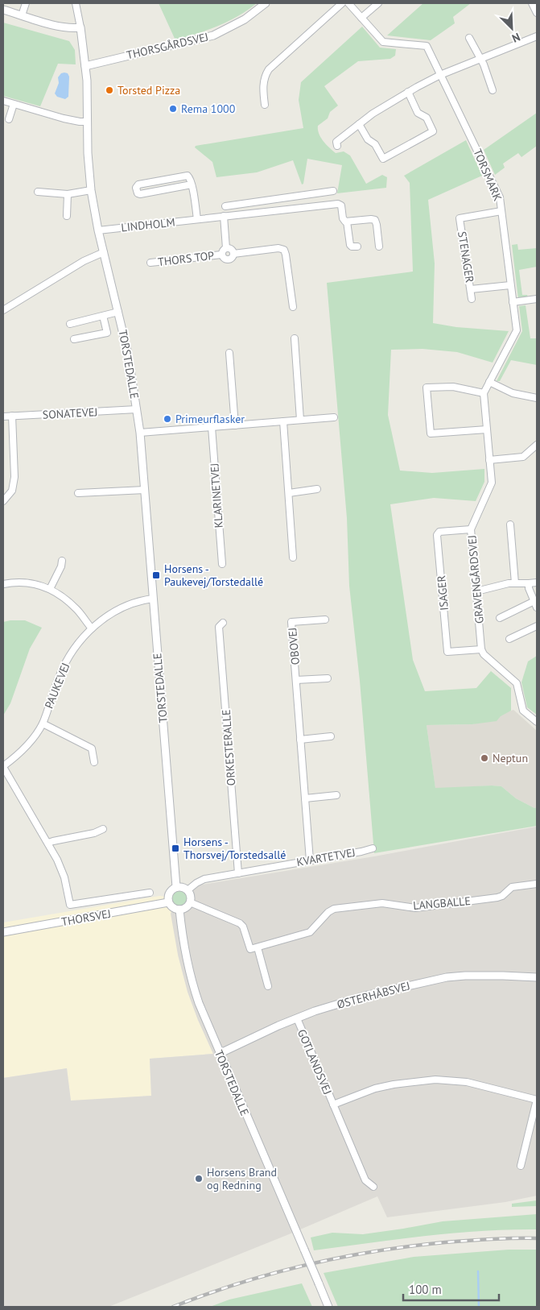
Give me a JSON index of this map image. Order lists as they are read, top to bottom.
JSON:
{
  "streets": {
    "street": [
      "THORSGÅRDSVEJ",
      "TORSMARK",
      "LINDHOLM",
      "STENAGER",
      "THORS TOP",
      "TORSTEDALLE",
      "SONATEVEJ",
      "KLARINETVEJ",
      "GRAVENGÅRDSVEJ",
      "ISAGER",
      "OBOVEJ",
      "PAUKEVEJ",
      "ORKESTERALLE",
      "KVARTETVEJ",
      "LANGBALLE",
      "THORSVEJ",
      "ØSTERHÅBSVEJ",
      "GOTLANDSVEJ"
    ]
  },
  "crossings": [
    ["THORSGÅRDSVEJ", "TORSTEDALLE"],
    ["TORSMARK", "STENAGER"],
    ["LINDHOLM", "THORS TOP"],
    ["LINDHOLM", "TORSTEDALLE"],
    ["TORSTEDALLE", "SONATEVEJ"],
    ["TORSTEDALLE", "PAUKEVEJ"],
    ["TORSTEDALLE", "KVARTETVEJ"],
    ["TORSTEDALLE", "THORSVEJ"],
    ["TORSTEDALLE", "ØSTERHÅBSVEJ"],
    ["GRAVENGÅRDSVEJ", "ISAGER"],
    ["OBOVEJ", "KVARTETVEJ"],
    ["ORKESTERALLE", "KVARTETVEJ"],
    ["KVARTETVEJ", "THORSVEJ"],
    ["ØSTERHÅBSVEJ", "GOTLANDSVEJ"]
  ],
  "places": {
    "other": [
      "Torsted Pizza",
      "Rema 1000",
      "Primeurflasker",
      "Neptun",
      "Horsens Brand og Redning"
    ],
    "transit": ["Horsens - Paukevej/Torstedallé", "Horsens - Thorsvej/Torstedsallé"]
  },
  "scale_bar": "100 m",
  "north": "bottom right"
}
